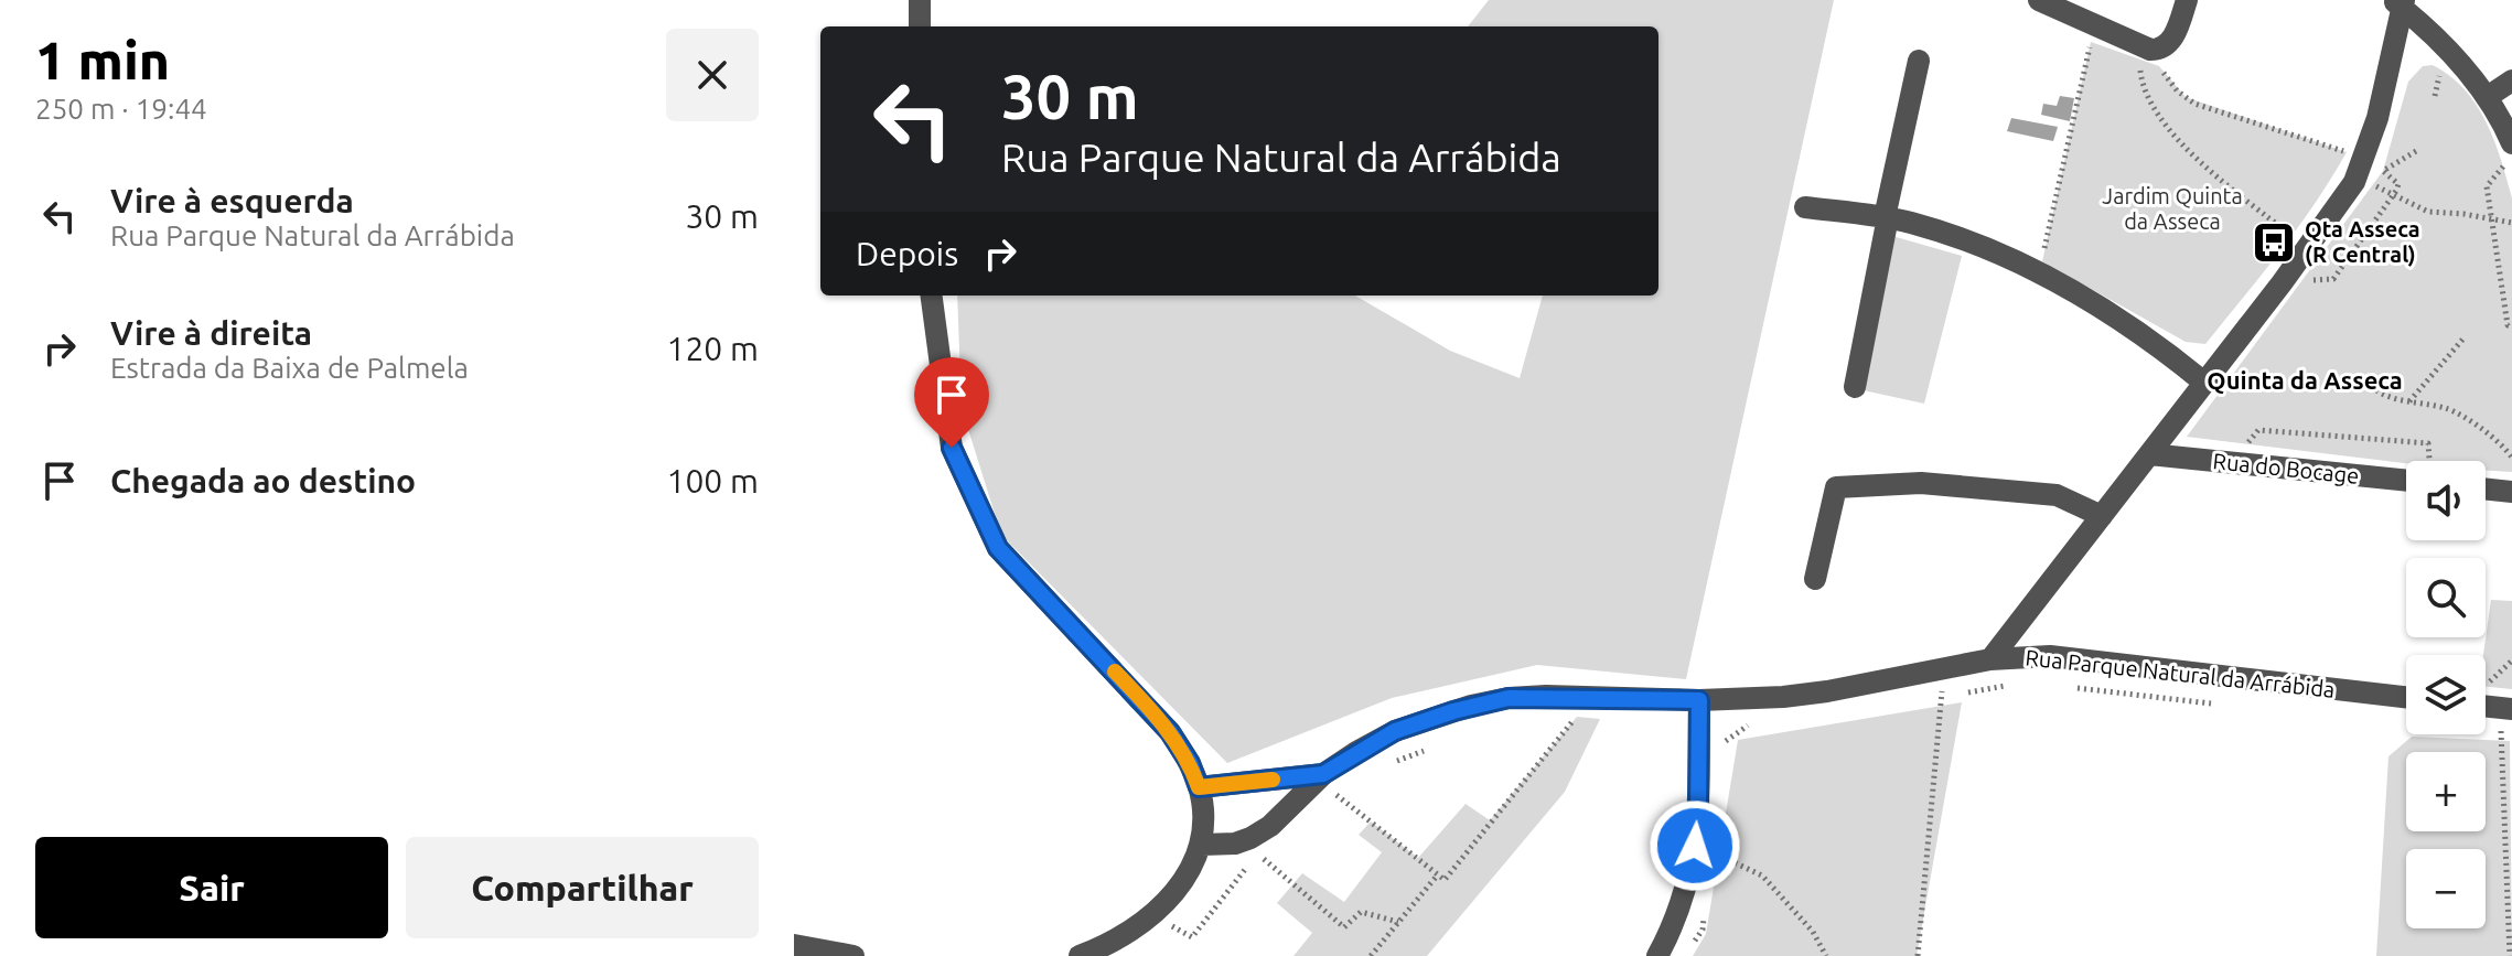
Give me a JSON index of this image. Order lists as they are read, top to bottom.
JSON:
{
  "streets": {
    "street": ["Rua do Bocage", "Rua Parque Natural da Arrábida"]
  },
  "districts": ["Quinta da Asseca"],
  "parks": ["Jardim Quinta da Asseca"],
  "places": {
    "bus stop": ["Qta Asseca (R Central)"]
  },
  "page": {
    "heading": ["1 min", "250 m · 19:44"],
    "turn": ["30 m", "Rua Parque Natural da Arrábida"],
    "list": [
      {
        "name": "Vire à esquerda",
        "note": "Rua Parque Natural da Arrábida",
        "value": "30 m"
      },
      {
        "name": "Vire à direita",
        "note": "Estrada da Baixa de Palmela",
        "value": "120 m"
      },
      {
        "name": "Chegada ao destino",
        "value": "100 m"
      }
    ],
    "then": "Depois",
    "map_buttons": ["+", "−"],
    "buttons": ["Sair", "Compartilhar"]
  }
}
